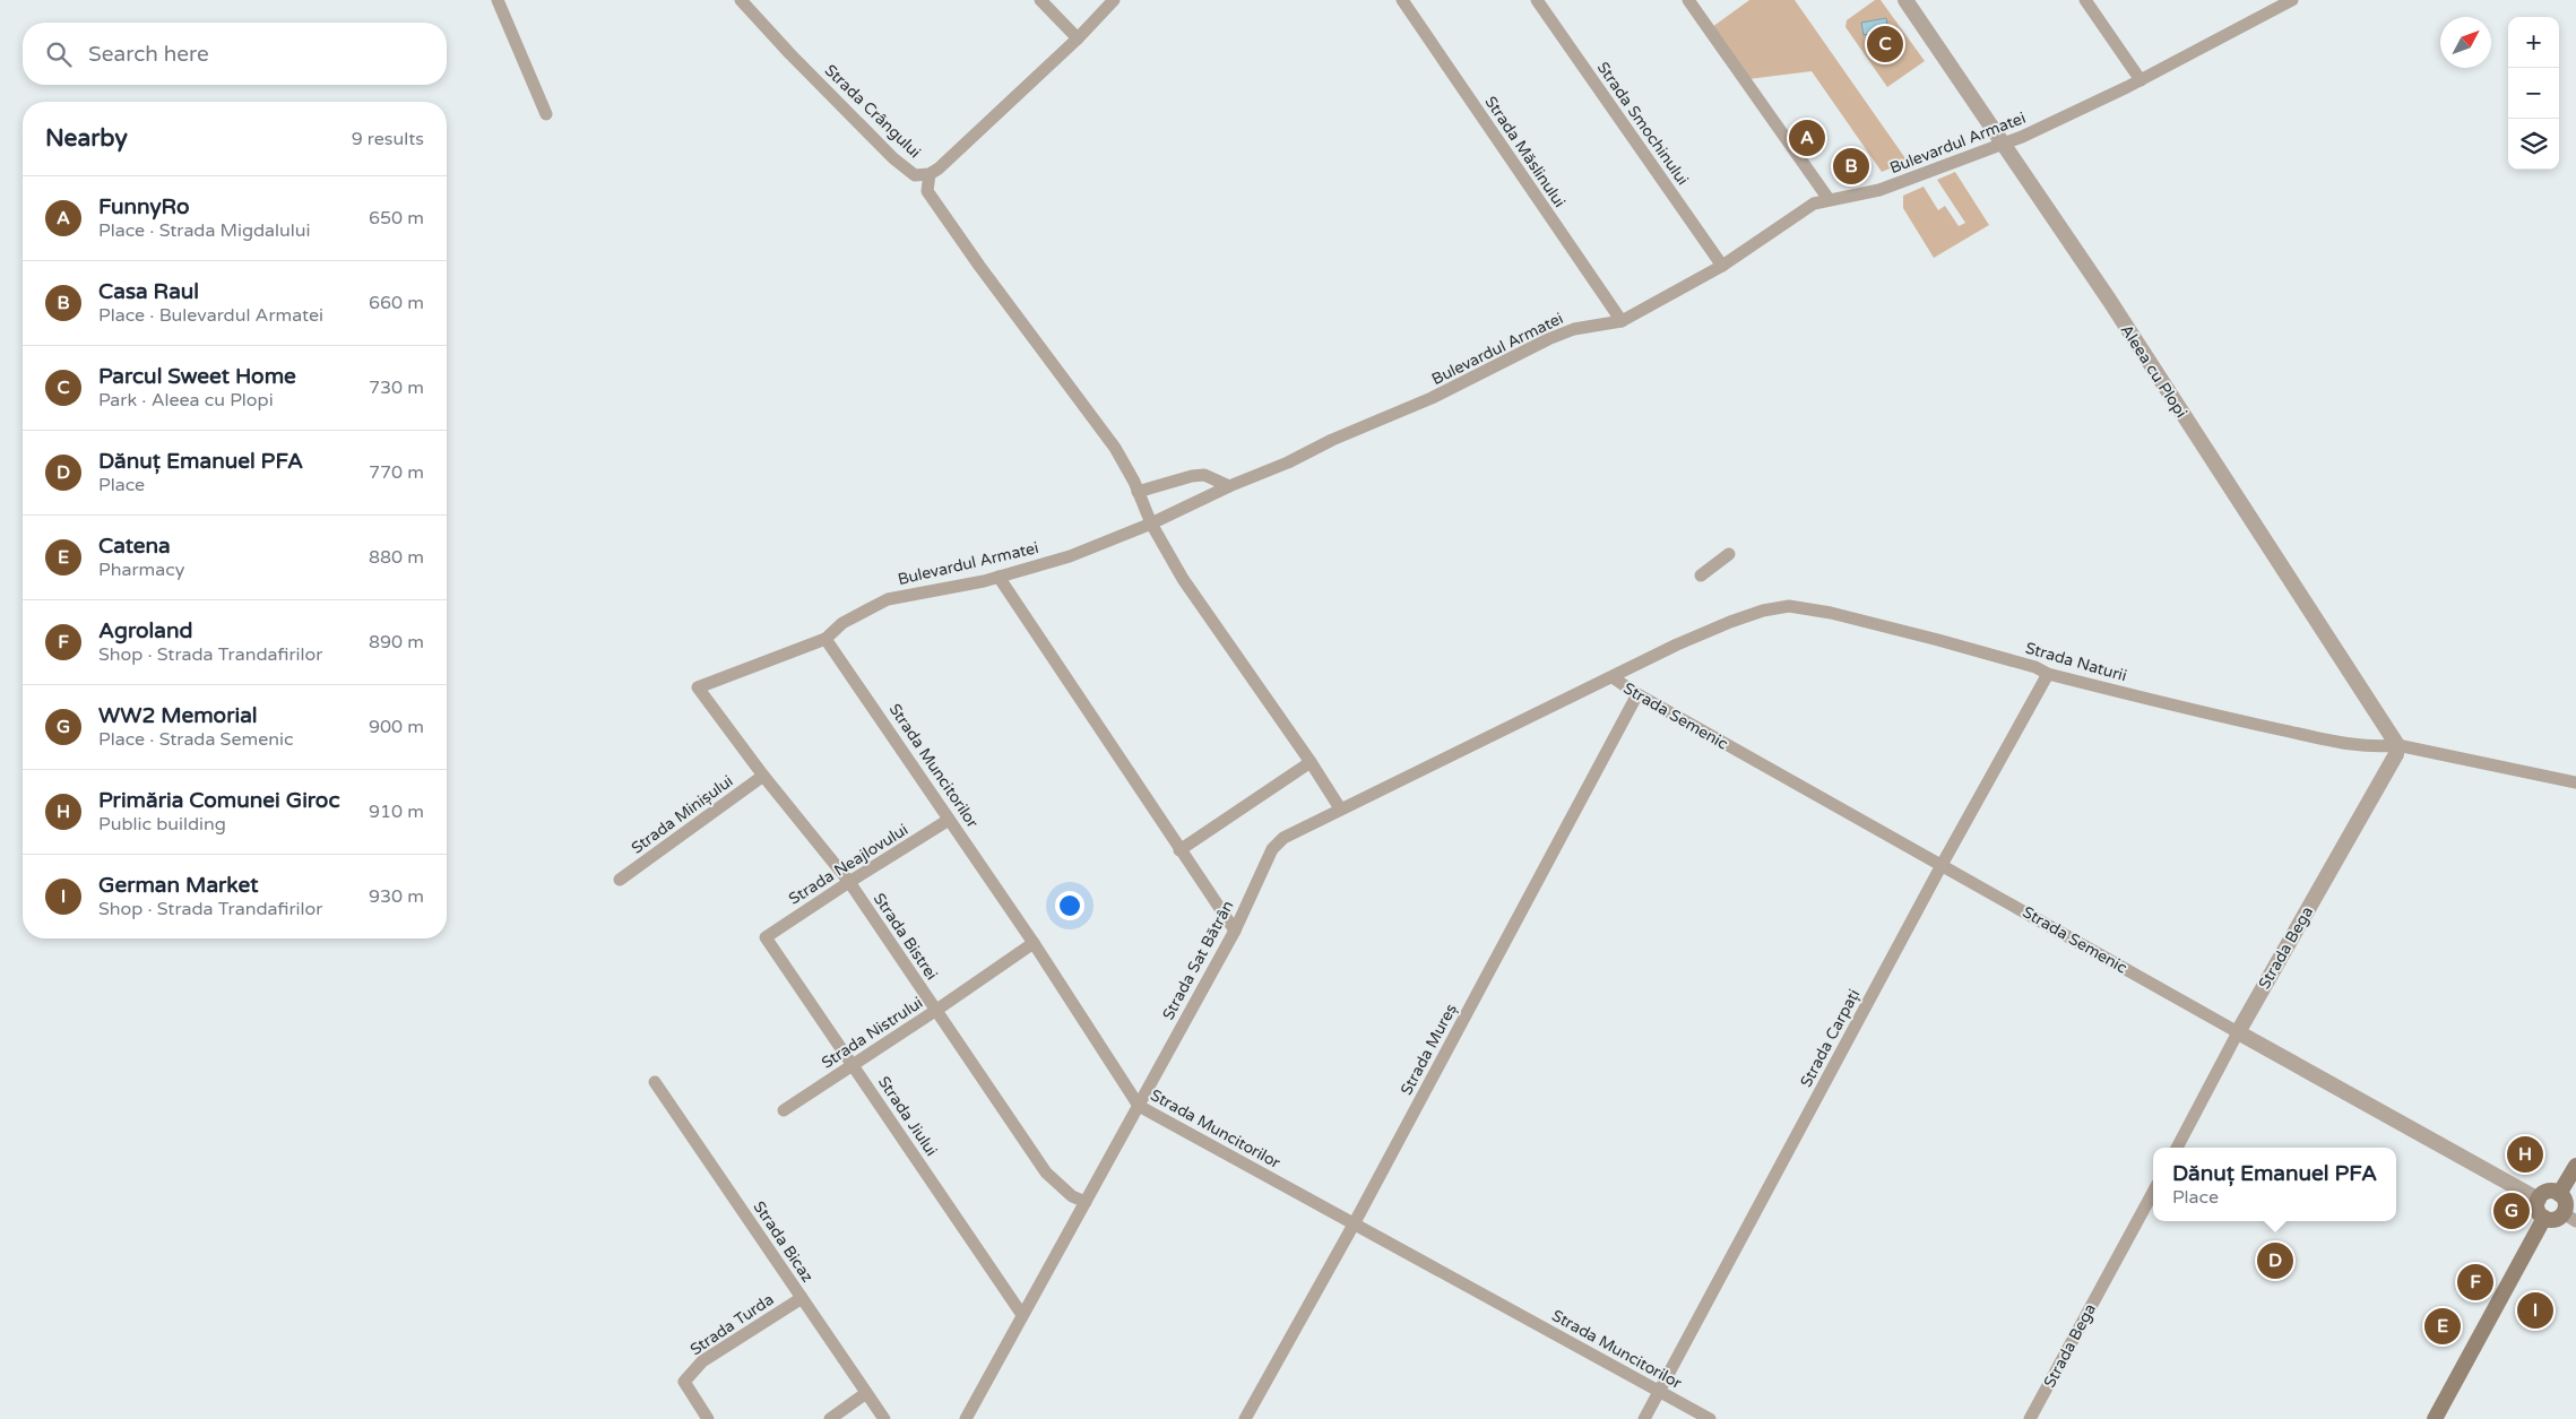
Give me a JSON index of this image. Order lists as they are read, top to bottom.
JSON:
{
  "streets": {
    "street": [
      "Strada Crângului",
      "Strada Smochinului",
      "Bulevardul Armatei",
      "Strada Măslinului",
      "Aleea cu Plopi",
      "Strada Naturii",
      "Strada Semenic",
      "Strada Muncitorilor",
      "Strada Minișului",
      "Strada Neajlovului",
      "Strada Bistrei",
      "Strada Bega",
      "Strada Sat Bătrân",
      "Strada Nistrului",
      "Strada Carpați",
      "Strada Mureș",
      "Strada Jiului",
      "Strada Bicaz",
      "Strada Turda"
    ]
  },
  "crossings": [
    ["Strada Smochinului", "Bulevardul Armatei"],
    ["Bulevardul Armatei", "Strada Măslinului"],
    ["Bulevardul Armatei", "Aleea cu Plopi"],
    ["Bulevardul Armatei", "Strada Muncitorilor"],
    ["Bulevardul Armatei", "Strada Bistrei"],
    ["Aleea cu Plopi", "Strada Naturii"],
    ["Aleea cu Plopi", "Strada Bega"],
    ["Strada Naturii", "Strada Semenic"],
    ["Strada Naturii", "Strada Bega"],
    ["Strada Naturii", "Strada Sat Bătrân"],
    ["Strada Naturii", "Strada Carpați"],
    ["Strada Semenic", "Strada Bega"],
    ["Strada Semenic", "Strada Sat Bătrân"],
    ["Strada Semenic", "Strada Carpați"],
    ["Strada Semenic", "Strada Mureș"],
    ["Strada Muncitorilor", "Strada Neajlovului"],
    ["Strada Muncitorilor", "Strada Sat Bătrân"],
    ["Strada Muncitorilor", "Strada Nistrului"],
    ["Strada Muncitorilor", "Strada Carpați"],
    ["Strada Muncitorilor", "Strada Mureș"],
    ["Strada Minișului", "Strada Bistrei"],
    ["Strada Neajlovului", "Strada Bistrei"],
    ["Strada Neajlovului", "Strada Jiului"],
    ["Strada Bistrei", "Strada Sat Bătrân"],
    ["Strada Bistrei", "Strada Nistrului"],
    ["Strada Sat Bătrân", "Strada Jiului"],
    ["Strada Nistrului", "Strada Jiului"],
    ["Strada Bicaz", "Strada Turda"]
  ],
  "north": "top right",
  "page": {
    "map_buttons": ["+", "−"],
    "search": "Search here",
    "pins": [
      "C",
      "A",
      "B",
      "H",
      "G",
      "D",
      "F",
      "I",
      "E"
    ],
    "heading": ["Nearby", "9 results"],
    "list": [
      {
        "mark": "A",
        "name": "FunnyRo",
        "note": "Place · Strada Migdalului",
        "value": "650 m"
      },
      {
        "mark": "B",
        "name": "Casa Raul",
        "note": "Place · Bulevardul Armatei",
        "value": "660 m"
      },
      {
        "mark": "C",
        "name": "Parcul Sweet Home",
        "note": "Park · Aleea cu Plopi",
        "value": "730 m"
      },
      {
        "mark": "D",
        "name": "Dănuț Emanuel PFA",
        "note": "Place",
        "value": "770 m"
      },
      {
        "mark": "E",
        "name": "Catena",
        "note": "Pharmacy",
        "value": "880 m"
      },
      {
        "mark": "F",
        "name": "Agroland",
        "note": "Shop · Strada Trandafirilor",
        "value": "890 m"
      },
      {
        "mark": "G",
        "name": "WW2 Memorial",
        "note": "Place · Strada Semenic",
        "value": "900 m"
      },
      {
        "mark": "H",
        "name": "Primăria Comunei Giroc",
        "note": "Public building",
        "value": "910 m"
      },
      {
        "mark": "I",
        "name": "German Market",
        "note": "Shop · Strada Trandafirilor",
        "value": "930 m"
      }
    ],
    "popup": ["Dănuț Emanuel PFA", "Place"]
  }
}
